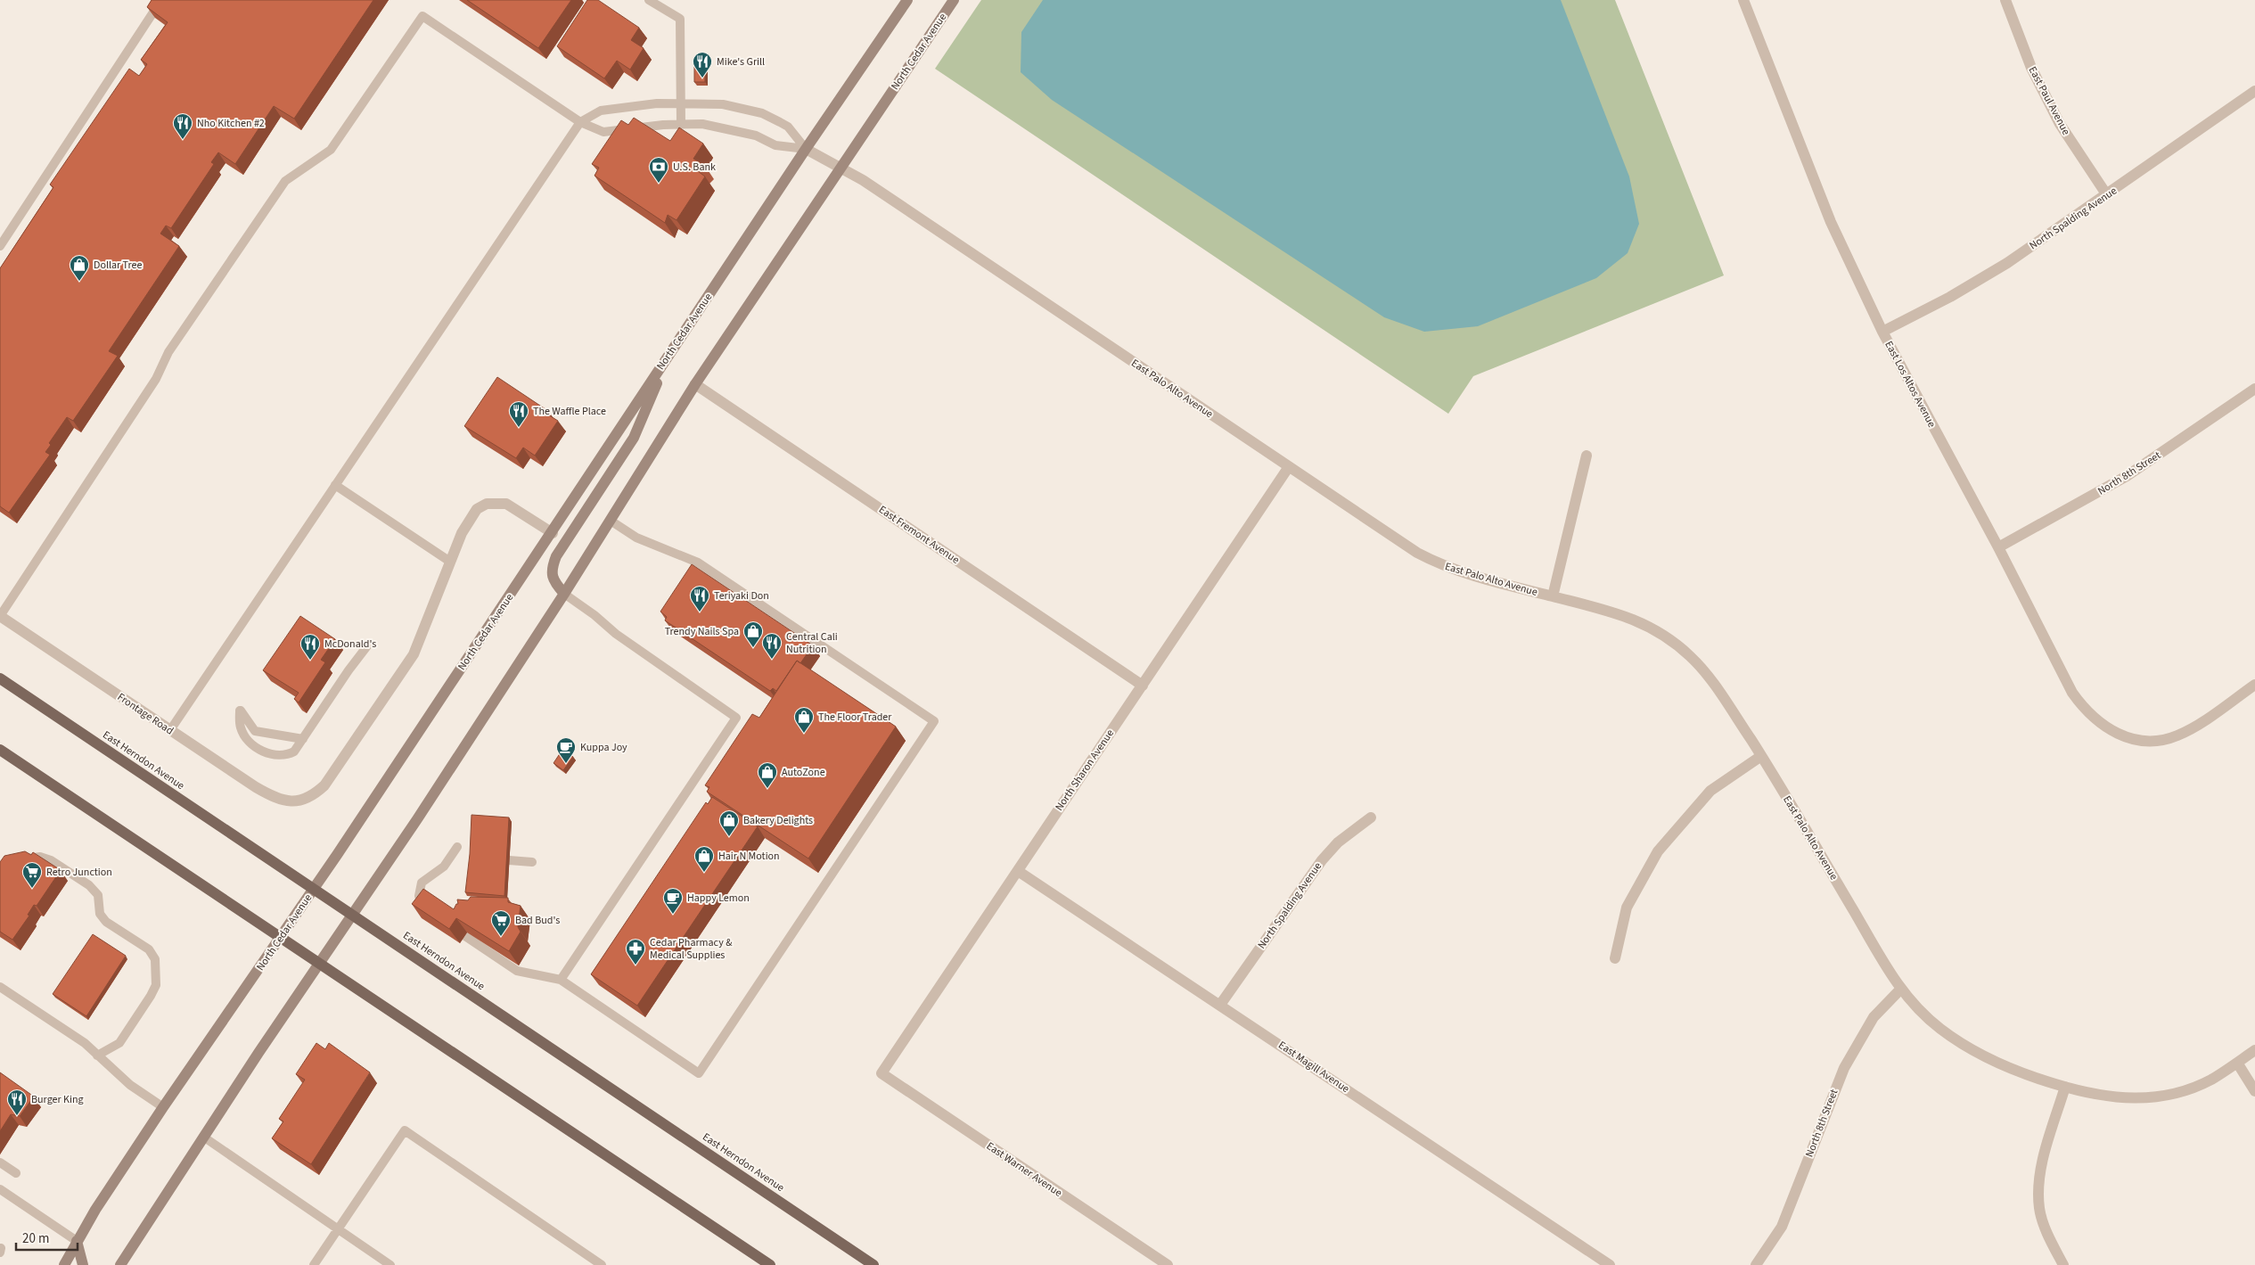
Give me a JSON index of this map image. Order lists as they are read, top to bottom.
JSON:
{
  "streets": {
    "main road": ["North Cedar Avenue", "East Herndon Avenue"],
    "street": [
      "East Paul Avenue",
      "North Spalding Avenue",
      "East Los Altos Avenue",
      "East Palo Alto Avenue",
      "North 8th Street",
      "East Fremont Avenue",
      "Frontage Road",
      "North Sharon Avenue",
      "East Magill Avenue",
      "East Warner Avenue"
    ]
  },
  "crossings": [
    ["North Cedar Avenue", "East Palo Alto Avenue"],
    ["North Cedar Avenue", "East Fremont Avenue"],
    ["North Cedar Avenue", "East Herndon Avenue"],
    ["East Paul Avenue", "North Spalding Avenue"],
    ["North Spalding Avenue", "East Los Altos Avenue"],
    ["North Spalding Avenue", "East Magill Avenue"],
    ["East Los Altos Avenue", "North 8th Street"],
    ["East Palo Alto Avenue", "North 8th Street"],
    ["East Palo Alto Avenue", "North Sharon Avenue"],
    ["East Fremont Avenue", "North Sharon Avenue"],
    ["North Sharon Avenue", "East Magill Avenue"],
    ["North Sharon Avenue", "East Warner Avenue"]
  ],
  "places": {
    "restaurant": [
      "Mike's Grill",
      "Nho Kitchen #2",
      "The Waffle Place",
      "Teriyaki Don",
      "Central Cali Nutrition",
      "McDonald's",
      "Burger King"
    ],
    "bank": ["U.S. Bank"],
    "shop": [
      "Dollar Tree",
      "Trendy Nails Spa",
      "The Floor Trader",
      "AutoZone",
      "Bakery Delights",
      "Hair N Motion"
    ],
    "cafe": ["Kuppa Joy", "Happy Lemon"],
    "supermarket": ["Retro Junction", "Bad Bud's"],
    "pharmacy": ["Cedar Pharmacy & Medical Supplies"]
  },
  "scale_bar": "20 m"
}
